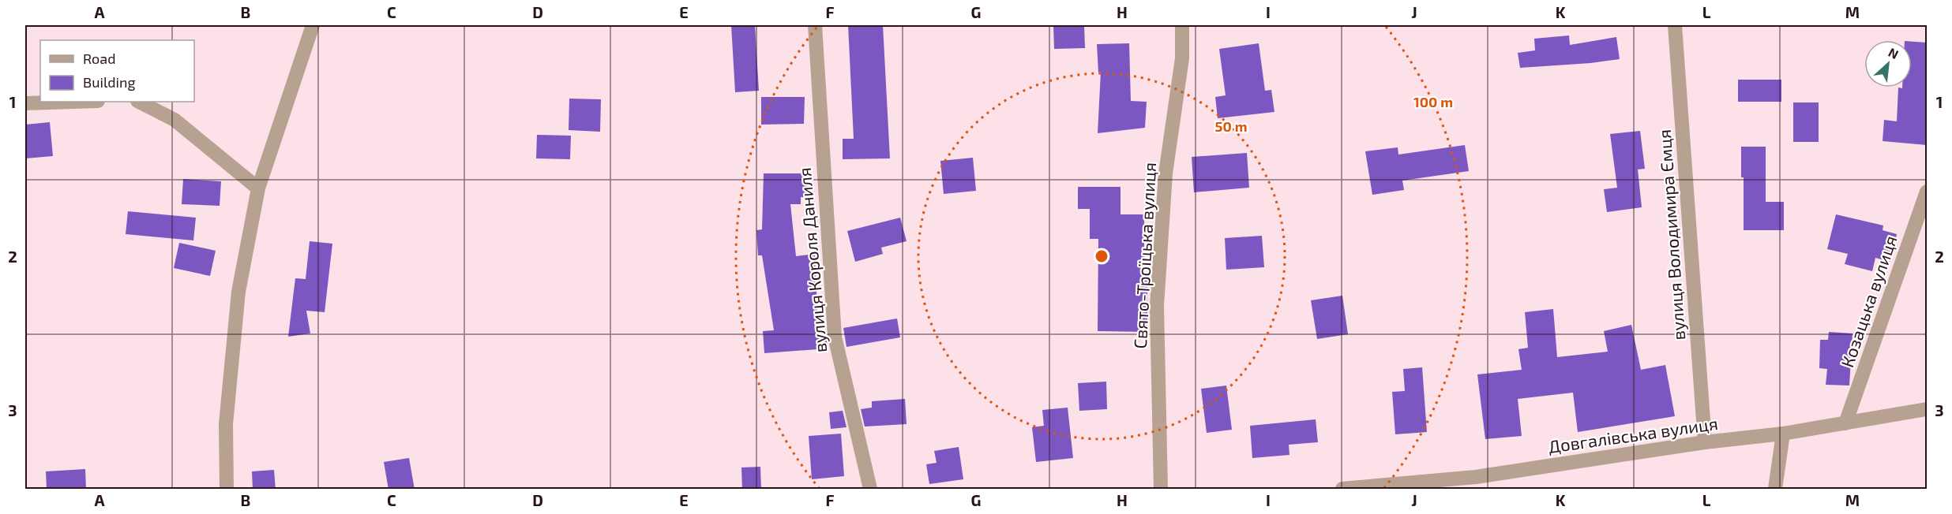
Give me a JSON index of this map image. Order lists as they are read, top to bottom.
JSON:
{
  "streets": {
    "street": [
      "вулиця Володимира Ємця",
      "Свято-Троїцька вулиця",
      "вулиця Короля Даниля",
      "Козацька вулиця",
      "Довгалівська вулиця"
    ]
  },
  "crossings": [
    ["вулиця Володимира Ємця", "Довгалівська вулиця"],
    ["Козацька вулиця", "Довгалівська вулиця"]
  ],
  "legend": ["Road", "Building"],
  "north": "top right",
  "grid": {
    "columns": [
      "A",
      "B",
      "C",
      "D",
      "E",
      "F",
      "G",
      "H",
      "I",
      "J",
      "K",
      "L",
      "M"
    ],
    "rows": ["1", "2", "3"]
  },
  "rings": ["100 m", "50 m"]
}
